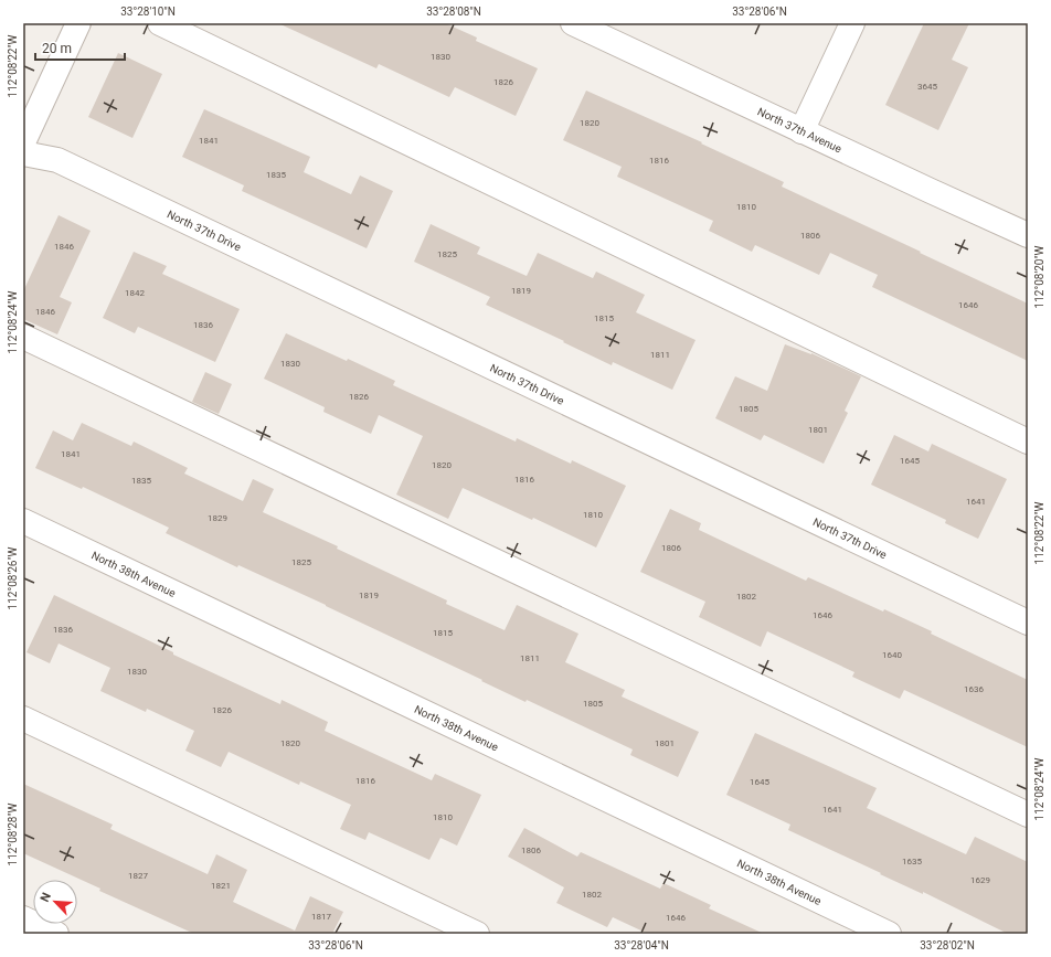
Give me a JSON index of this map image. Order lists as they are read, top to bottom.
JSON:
{
  "streets": {
    "street": ["North 37th Avenue", "North 37th Drive", "North 38th Avenue"]
  },
  "house_numbers": [
    "1830",
    "1826",
    "3645",
    "1820",
    "1841",
    "1816",
    "1835",
    "1810",
    "1806",
    "1846",
    "1825",
    "1819",
    "1842",
    "1646",
    "1846",
    "1815",
    "1836",
    "1811",
    "1830",
    "1826",
    "1805",
    "1801",
    "1841",
    "1645",
    "1820",
    "1816",
    "1835",
    "1641",
    "1810",
    "1829",
    "1806",
    "1825",
    "1819",
    "1802",
    "1646",
    "1836",
    "1815",
    "1640",
    "1811",
    "1830",
    "1636",
    "1805",
    "1826",
    "1820",
    "1801",
    "1816",
    "1645",
    "1641",
    "1810",
    "1806",
    "1635",
    "1827",
    "1629",
    "1821",
    "1802",
    "1817",
    "1646"
  ],
  "scale_bar": "20 m",
  "north": "top left",
  "coordinates": [
    "33°28'10\"N",
    "33°28'08\"N",
    "33°28'06\"N",
    "112°08'22\"W",
    "112°08'20\"W",
    "112°08'24\"W",
    "112°08'26\"W",
    "112°08'28\"W",
    "33°28'04\"N",
    "33°28'02\"N"
  ]
}
